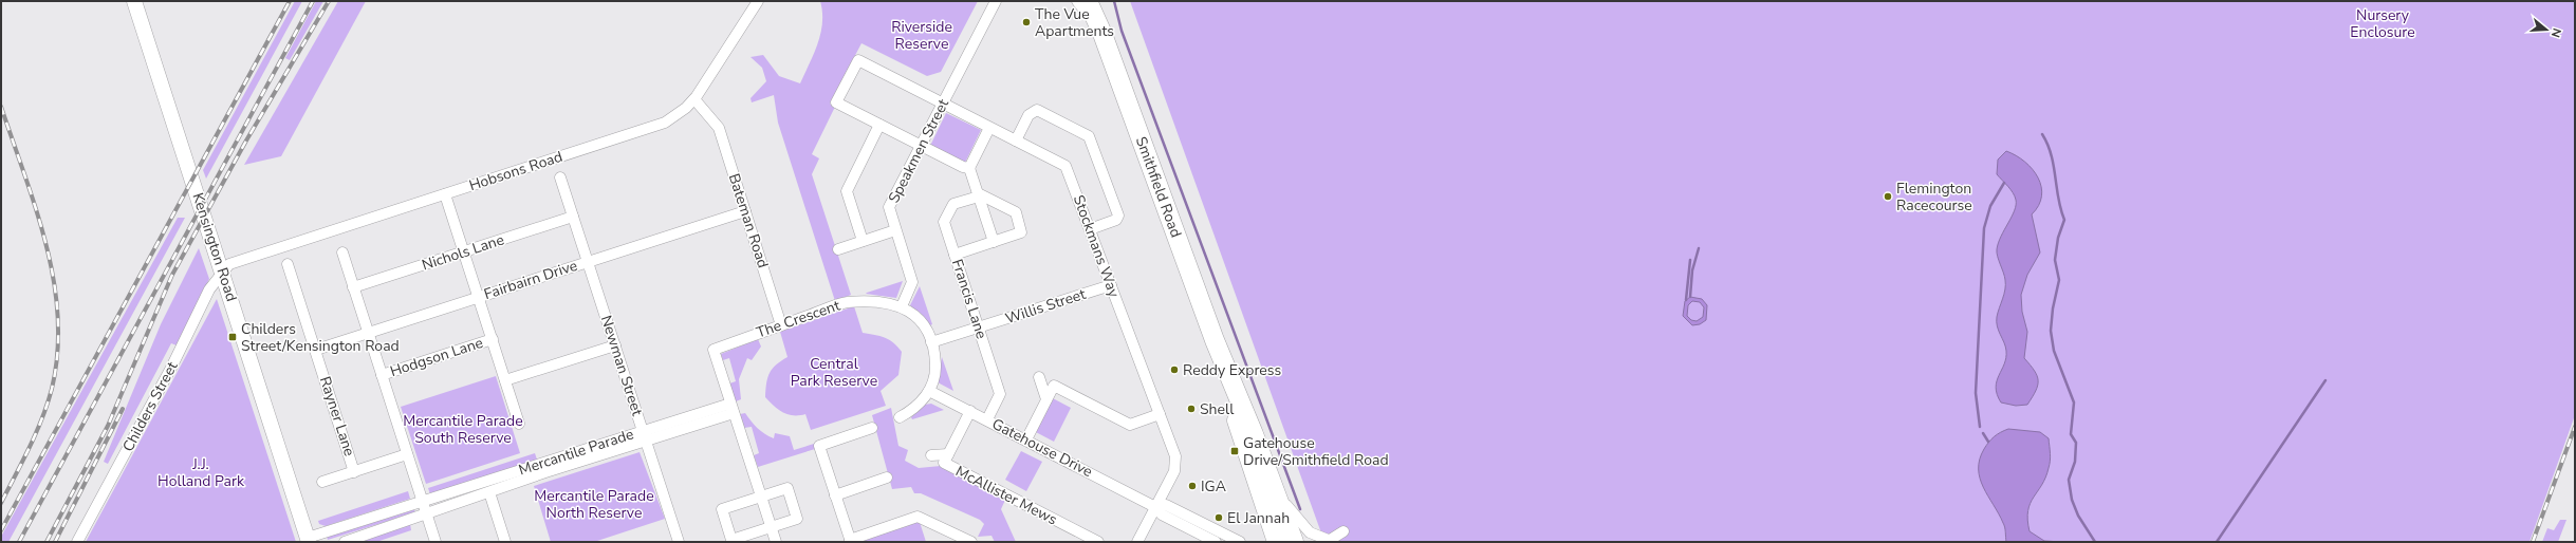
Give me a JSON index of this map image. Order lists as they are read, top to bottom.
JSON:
{
  "streets": {
    "highway": ["Smithfield Road"],
    "street": [
      "Speakmen Street",
      "Hobsons Road",
      "Bateman Road",
      "Stockmans Way",
      "Kensington Road",
      "Nichols Lane",
      "Fairbairn Drive",
      "Francis Lane",
      "Willis Street",
      "The Crescent",
      "Hodgson Lane",
      "Newman Street",
      "Childers Street",
      "Rayner Lane",
      "Gatehouse Drive",
      "Mercantile Parade",
      "McAllister Mews"
    ]
  },
  "crossings": [
    ["Speakmen Street", "Stockmans Way"],
    ["Speakmen Street", "The Crescent"],
    ["Hobsons Road", "Bateman Road"],
    ["Hobsons Road", "Kensington Road"],
    ["Hobsons Road", "Childers Street"],
    ["Bateman Road", "Fairbairn Drive"],
    ["Bateman Road", "The Crescent"],
    ["Stockmans Way", "Willis Street"],
    ["Stockmans Way", "Gatehouse Drive"],
    ["Kensington Road", "Childers Street"],
    ["Kensington Road", "Mercantile Parade"],
    ["Nichols Lane", "Newman Street"],
    ["Fairbairn Drive", "Newman Street"],
    ["Fairbairn Drive", "Rayner Lane"],
    ["Francis Lane", "Willis Street"],
    ["Francis Lane", "Gatehouse Drive"],
    ["Willis Street", "The Crescent"],
    ["The Crescent", "Gatehouse Drive"],
    ["The Crescent", "Mercantile Parade"],
    ["Newman Street", "Mercantile Parade"],
    ["Gatehouse Drive", "McAllister Mews"]
  ],
  "parks": [
    "Nursery Enclosure",
    "Riverside Reserve",
    "Central Park Reserve",
    "Mercantile Parade South Reserve",
    "J.J. Holland Park",
    "Mercantile Parade North Reserve"
  ],
  "places": {
    "other": [
      "The Vue Apartments",
      "Flemington Racecourse",
      "Reddy Express",
      "Shell",
      "IGA",
      "El Jannah"
    ],
    "transit": ["Childers Street/Kensington Road", "Gatehouse Drive/Smithfield Road"]
  },
  "north": "right"
}
